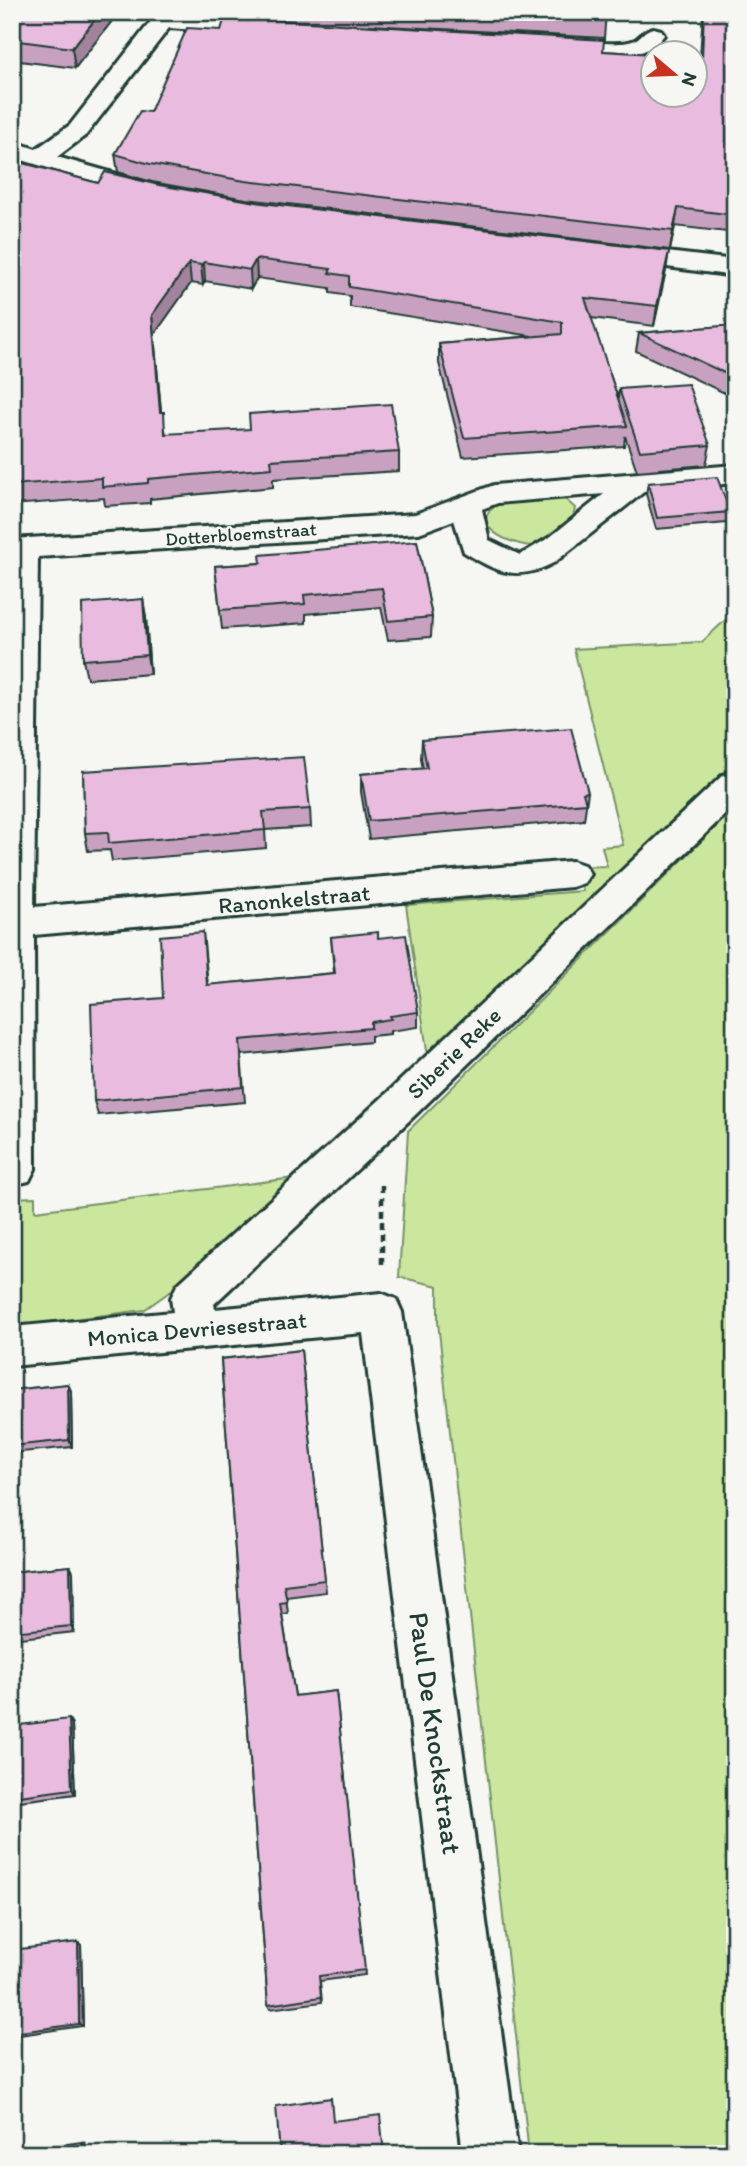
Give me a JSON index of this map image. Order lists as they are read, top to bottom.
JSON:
{
  "streets": {
    "street": [
      "Dotterbloemstraat",
      "Ranonkelstraat",
      "Siberie Reke",
      "Monica Devriesestraat",
      "Paul De Knockstraat"
    ]
  },
  "crossings": [
    ["Siberie Reke", "Monica Devriesestraat"],
    ["Monica Devriesestraat", "Paul De Knockstraat"]
  ],
  "north": "right"
}
